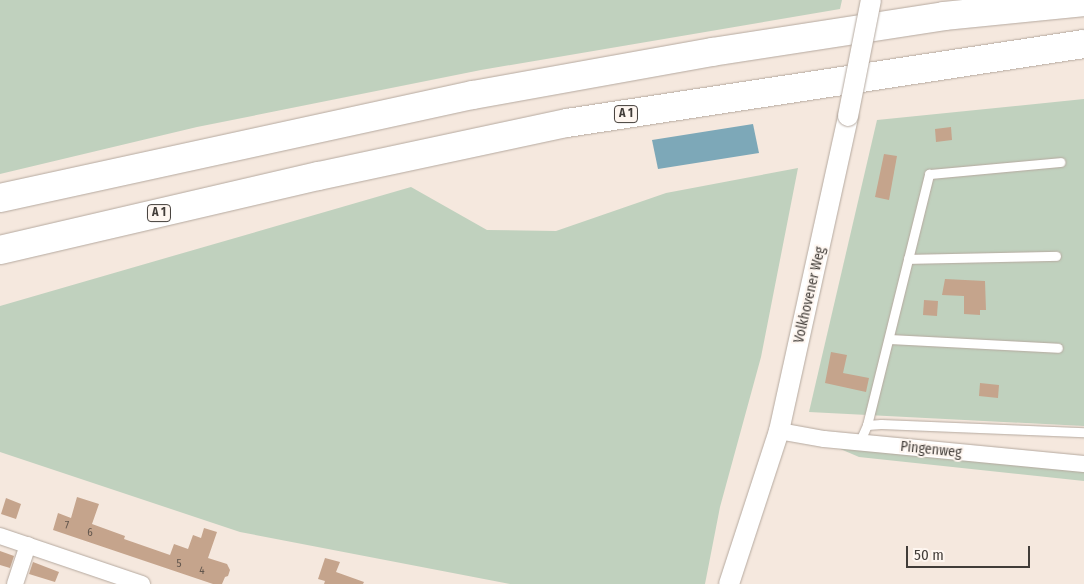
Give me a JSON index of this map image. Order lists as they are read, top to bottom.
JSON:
{
  "streets": {
    "highway": ["A 1"],
    "street": ["Volkhovener Weg", "Pingenweg"]
  },
  "crossings": [
    ["Volkhovener Weg", "Pingenweg"]
  ],
  "house_numbers": [
    "7",
    "6",
    "5",
    "4"
  ],
  "scale_bar": "50 m"
}
